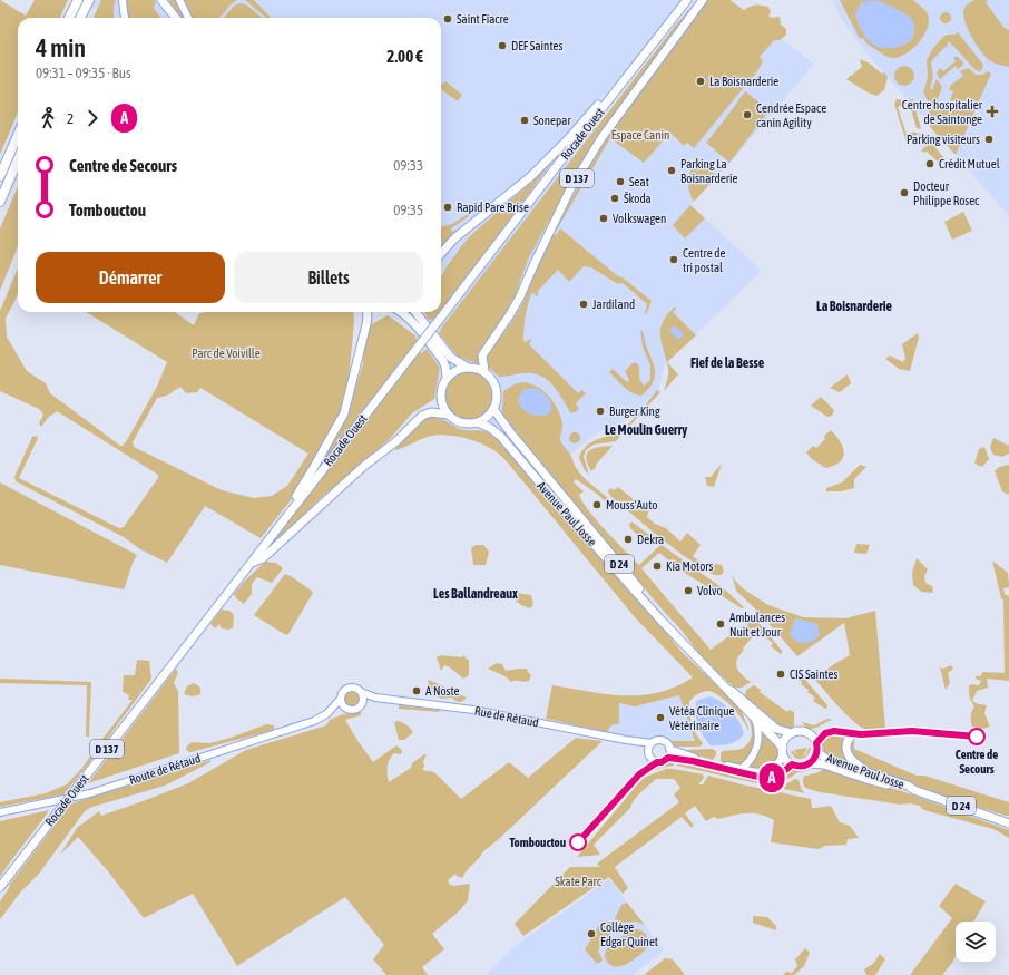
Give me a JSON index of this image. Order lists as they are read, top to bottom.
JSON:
{
  "streets": {
    "main road": [
      "Rocade Ouest",
      "D 137",
      "Avenue Paul Josse",
      "D 24",
      "Rue de Rétaud",
      "Route de Rétaud"
    ]
  },
  "crossings": [
    ["Rocade Ouest", "D 137"],
    ["D 137", "Avenue Paul Josse"]
  ],
  "districts": [
    "La Boisnarderie",
    "Fief de la Besse",
    "Le Moulin Guerry",
    "Les Ballandreaux"
  ],
  "parks": ["Espace Canin", "Parc de Voiville", "Skate Parc"],
  "places": {
    "other": [
      "Saint Fiacre",
      "DEF Saintes",
      "La Boisnarderie",
      "Cendrée Espace canin Agility",
      "Sonepar",
      "Parking visiteurs",
      "Crédit Mutuel",
      "Parking La Boisnarderie",
      "Seat",
      "Docteur Philippe Rosec",
      "Škoda",
      "Rapid Pare Brise",
      "Volkswagen",
      "Centre de tri postal",
      "Jardiland",
      "Burger King",
      "Mouss'Auto",
      "Dekra",
      "Kia Motors",
      "Volvo",
      "Ambulances Nuit et Jour",
      "CIS Saintes",
      "A Noste",
      "Vétéa Clinique Vétérinaire",
      "Centre de Secours",
      "Tombouctou",
      "Collège Edgar Quinet"
    ],
    "health": ["Centre hospitalier de Saintonge"]
  },
  "lines": ["bus line A"],
  "page": {
    "on_map": "A",
    "heading": ["4 min", "09:31 – 09:35 · Bus", "2.00 €"],
    "legs": ["2", "A"],
    "list": [
      {
        "name": "Centre de Secours",
        "value": "09:33"
      },
      {
        "name": "Tombouctou",
        "value": "09:35"
      }
    ],
    "buttons": ["Démarrer", "Billets"]
  }
}
